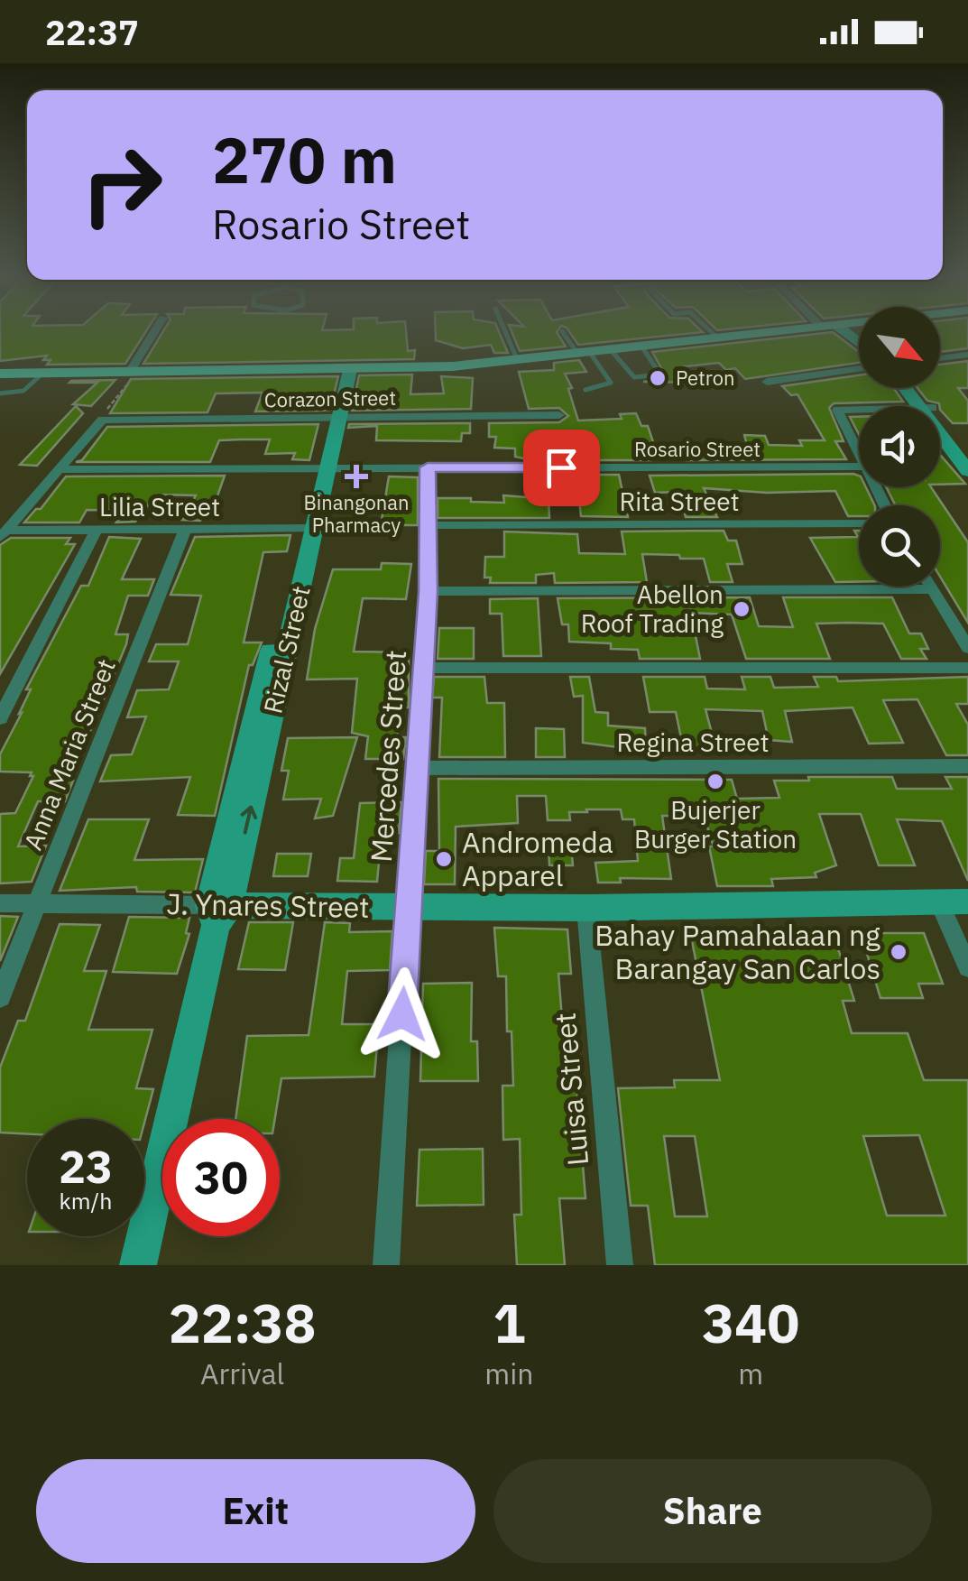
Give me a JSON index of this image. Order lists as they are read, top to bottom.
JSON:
{
  "streets": {
    "street": [
      "Corazon Street",
      "Rosario Street",
      "Rita Street",
      "Lilia Street",
      "Rizal Street",
      "Regina Street",
      "Anna Maria Street",
      "Mercedes Street",
      "J. Ynares Street",
      "Luisa Street"
    ]
  },
  "crossings": [
    ["Corazon Street", "Rizal Street"],
    ["Rosario Street", "Rizal Street"],
    ["Rosario Street", "Mercedes Street"],
    ["Rita Street", "Mercedes Street"],
    ["Lilia Street", "Rizal Street"],
    ["Lilia Street", "Anna Maria Street"],
    ["Rizal Street", "J. Ynares Street"],
    ["Regina Street", "Mercedes Street"],
    ["Anna Maria Street", "J. Ynares Street"],
    ["Mercedes Street", "J. Ynares Street"],
    ["J. Ynares Street", "Luisa Street"]
  ],
  "places": {
    "other": [
      "Petron",
      "Abellon Roof Trading",
      "Bujerjer Burger Station",
      "Andromeda Apparel",
      "Bahay Pamahalaan ng Barangay San Carlos"
    ],
    "health": ["Binangonan Pharmacy"]
  },
  "north": "bottom right",
  "page": {
    "status": "22:37",
    "turn": ["270 m", "Rosario Street"],
    "speed": "23 km/h",
    "limit": "30",
    "eta": [
      "22:38",
      "Arrival",
      "1",
      "min",
      "340",
      "m"
    ],
    "buttons": ["Exit", "Share"]
  }
}
